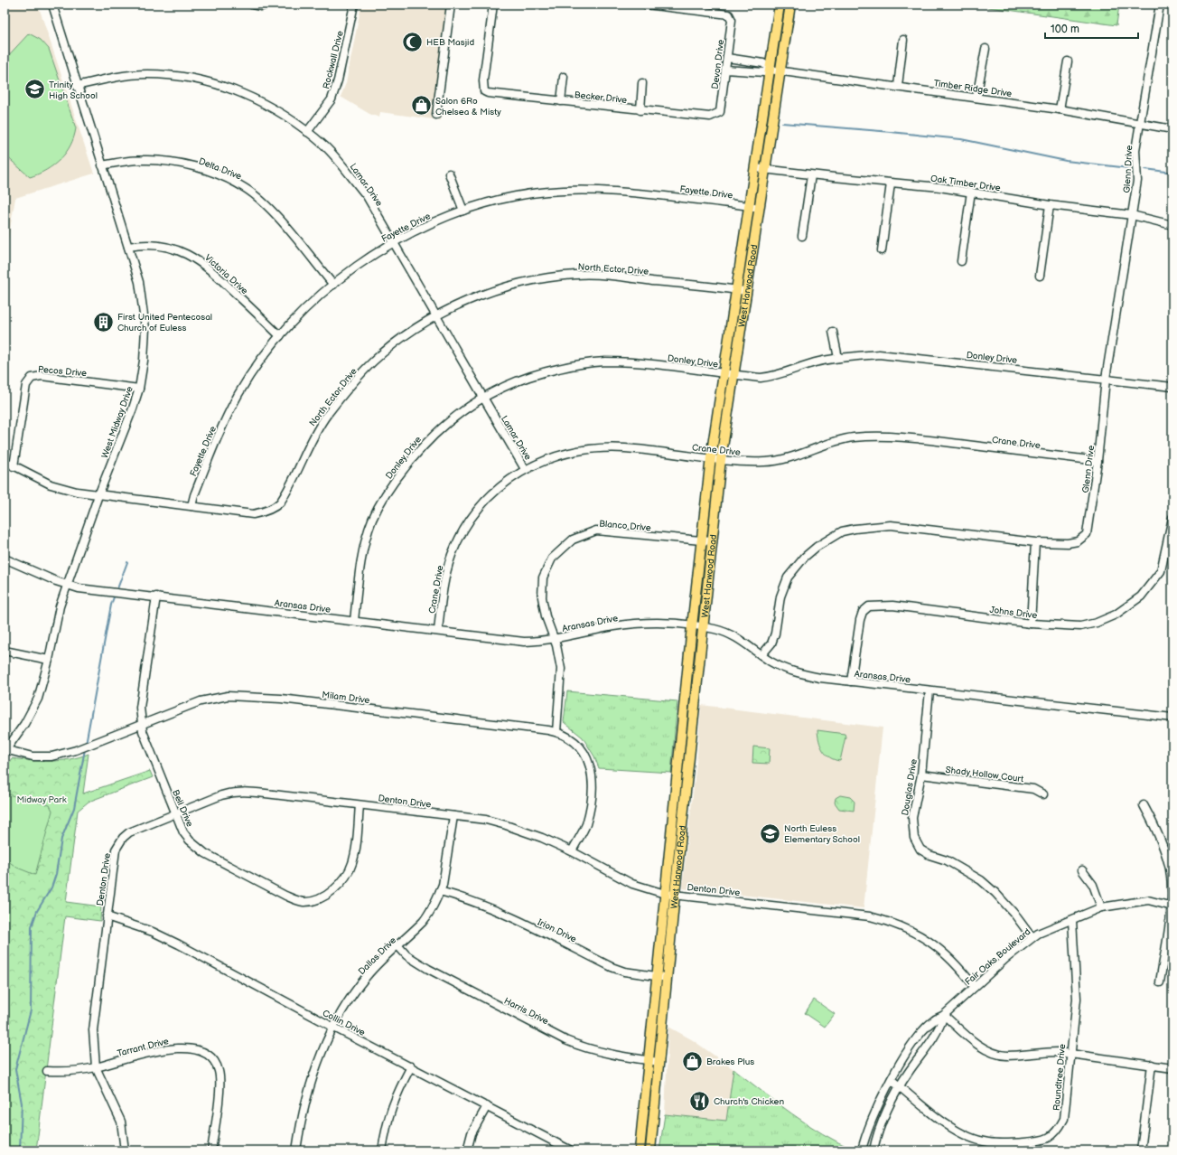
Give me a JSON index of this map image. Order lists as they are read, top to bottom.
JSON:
{
  "streets": {
    "main road": ["West Harwood Road"],
    "street": [
      "Rockwall Drive",
      "Devon Drive",
      "Timber Ridge Drive",
      "Becker Drive",
      "Delta Drive",
      "Glenn Drive",
      "Oak Timber Drive",
      "Lamar Drive",
      "Fayette Drive",
      "North Ector Drive",
      "Victoria Drive",
      "Donley Drive",
      "Pecos Drive",
      "West Midway Drive",
      "Crane Drive",
      "Blanco Drive",
      "Aransas Drive",
      "Johns Drive",
      "Milam Drive",
      "Shady Hollow Court",
      "Douglas Drive",
      "Denton Drive",
      "Bell Drive",
      "Irion Drive",
      "Dallas Drive",
      "Fair Oaks Boulevard",
      "Harris Drive",
      "Collin Drive",
      "Tarrant Drive",
      "Roundtree Drive"
    ]
  },
  "crossings": [
    ["Rockwall Drive", "Lamar Drive"],
    ["Devon Drive", "Becker Drive"],
    ["Timber Ridge Drive", "Glenn Drive"],
    ["Timber Ridge Drive", "West Harwood Road"],
    ["Delta Drive", "Fayette Drive"],
    ["Delta Drive", "West Midway Drive"],
    ["Glenn Drive", "Oak Timber Drive"],
    ["Glenn Drive", "Donley Drive"],
    ["Glenn Drive", "Crane Drive"],
    ["Glenn Drive", "Aransas Drive"],
    ["Oak Timber Drive", "West Harwood Road"],
    ["Lamar Drive", "Fayette Drive"],
    ["Lamar Drive", "North Ector Drive"],
    ["Lamar Drive", "Donley Drive"],
    ["Lamar Drive", "West Midway Drive"],
    ["Lamar Drive", "Crane Drive"],
    ["Fayette Drive", "North Ector Drive"],
    ["Fayette Drive", "Victoria Drive"],
    ["Fayette Drive", "West Harwood Road"],
    ["North Ector Drive", "West Harwood Road"],
    ["North Ector Drive", "Pecos Drive"],
    ["North Ector Drive", "West Midway Drive"],
    ["Victoria Drive", "West Midway Drive"],
    ["West Harwood Road", "Donley Drive"],
    ["West Harwood Road", "Crane Drive"],
    ["West Harwood Road", "Blanco Drive"],
    ["West Harwood Road", "Aransas Drive"],
    ["West Harwood Road", "Denton Drive"],
    ["West Harwood Road", "Irion Drive"],
    ["West Harwood Road", "Harris Drive"],
    ["Donley Drive", "Aransas Drive"],
    ["Pecos Drive", "West Midway Drive"],
    ["West Midway Drive", "Aransas Drive"],
    ["West Midway Drive", "Milam Drive"],
    ["Crane Drive", "Aransas Drive"],
    ["Blanco Drive", "Aransas Drive"],
    ["Blanco Drive", "Milam Drive"],
    ["Aransas Drive", "Johns Drive"],
    ["Aransas Drive", "Douglas Drive"],
    ["Aransas Drive", "Bell Drive"],
    ["Milam Drive", "Denton Drive"],
    ["Milam Drive", "Bell Drive"],
    ["Shady Hollow Court", "Douglas Drive"],
    ["Douglas Drive", "Fair Oaks Boulevard"],
    ["Denton Drive", "Bell Drive"],
    ["Denton Drive", "Dallas Drive"],
    ["Denton Drive", "Fair Oaks Boulevard"],
    ["Denton Drive", "Collin Drive"],
    ["Denton Drive", "Tarrant Drive"],
    ["Irion Drive", "Dallas Drive"],
    ["Dallas Drive", "Harris Drive"],
    ["Dallas Drive", "Collin Drive"],
    ["Fair Oaks Boulevard", "Roundtree Drive"]
  ],
  "parks": ["Midway Park"],
  "places": {
    "mosque": ["HEB Masjid"],
    "school or university": ["Trinity High School", "North Euless Elementary School"],
    "shop": ["Salon 6Ro Chelsea & Misty", "Brakes Plus"],
    "building": ["First United Pentecosal Church of Euless"],
    "restaurant": ["Church's Chicken"]
  },
  "scale_bar": "100 m"
}
